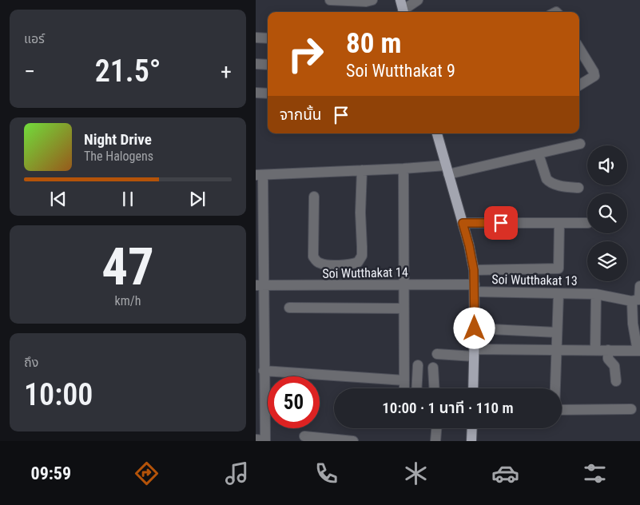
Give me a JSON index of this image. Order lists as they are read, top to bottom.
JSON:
{
  "streets": {
    "street": ["Soi Wutthakat 14", "Soi Wutthakat 13"]
  },
  "crossings": [
    ["Soi Wutthakat 14", "Soi Wutthakat 13"]
  ],
  "page": {
    "tile": [
      "แอร์",
      ["47", "km/h"],
      ["ถึง", "10:00"]
    ],
    "turn": ["80 m", "Soi Wutthakat 9"],
    "heat": ["−", "21.5°", "+"],
    "then": "จากนั้น",
    "song": ["Night Drive", "The Halogens"],
    "limit": "50",
    "trip": "10:00 · 1 นาที · 110 m",
    "tabs": "09:59"
  }
}
